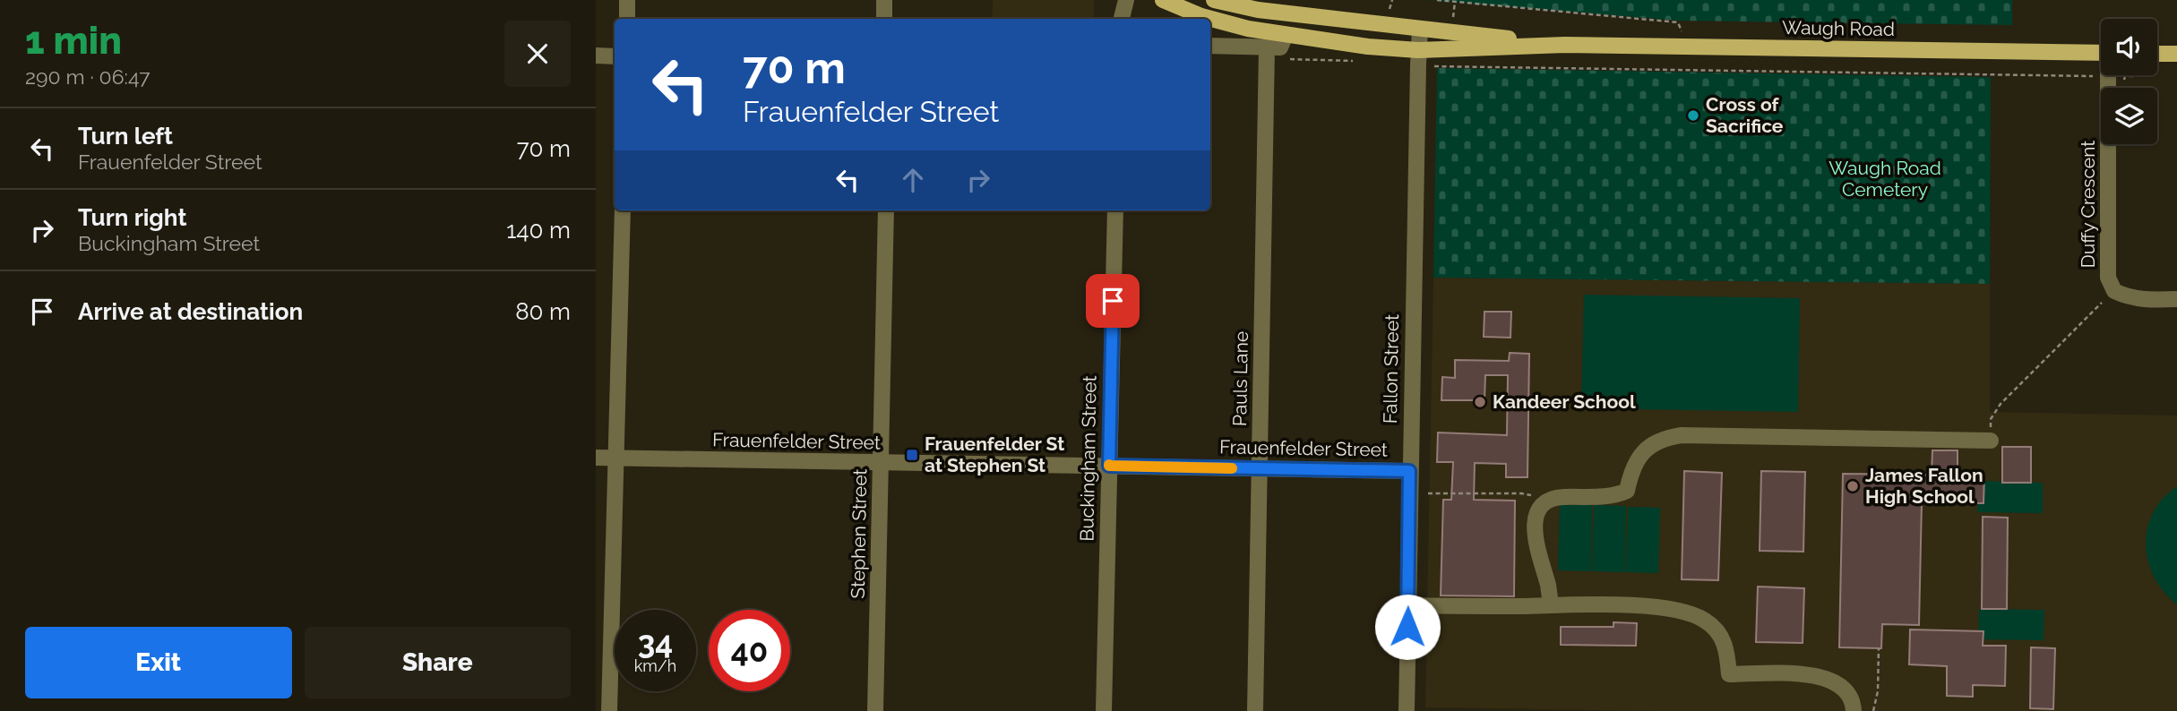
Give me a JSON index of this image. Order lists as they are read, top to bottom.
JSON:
{
  "streets": {
    "main road": ["Waugh Road"],
    "street": [
      "Duffy Crescent",
      "Fallon Street",
      "Pauls Lane",
      "Frauenfelder Street",
      "Buckingham Street",
      "Stephen Street"
    ]
  },
  "crossings": [
    ["Waugh Road", "Fallon Street"],
    ["Fallon Street", "Frauenfelder Street"],
    ["Pauls Lane", "Frauenfelder Street"],
    ["Frauenfelder Street", "Buckingham Street"],
    ["Frauenfelder Street", "Stephen Street"]
  ],
  "parks": ["Waugh Road Cemetery"],
  "places": {
    "other": ["Cross of Sacrifice", "Kandeer School", "James Fallon High School"],
    "transit": ["Frauenfelder St at Stephen St"]
  },
  "page": {
    "heading": ["1 min", "290 m · 06:47"],
    "turn": ["70 m", "Frauenfelder Street"],
    "list": [
      {
        "name": "Turn left",
        "note": "Frauenfelder Street",
        "value": "70 m"
      },
      {
        "name": "Turn right",
        "note": "Buckingham Street",
        "value": "140 m"
      },
      {
        "name": "Arrive at destination",
        "value": "80 m"
      }
    ],
    "speed": "34 km/h",
    "limit": "40",
    "buttons": ["Exit", "Share"]
  }
}
